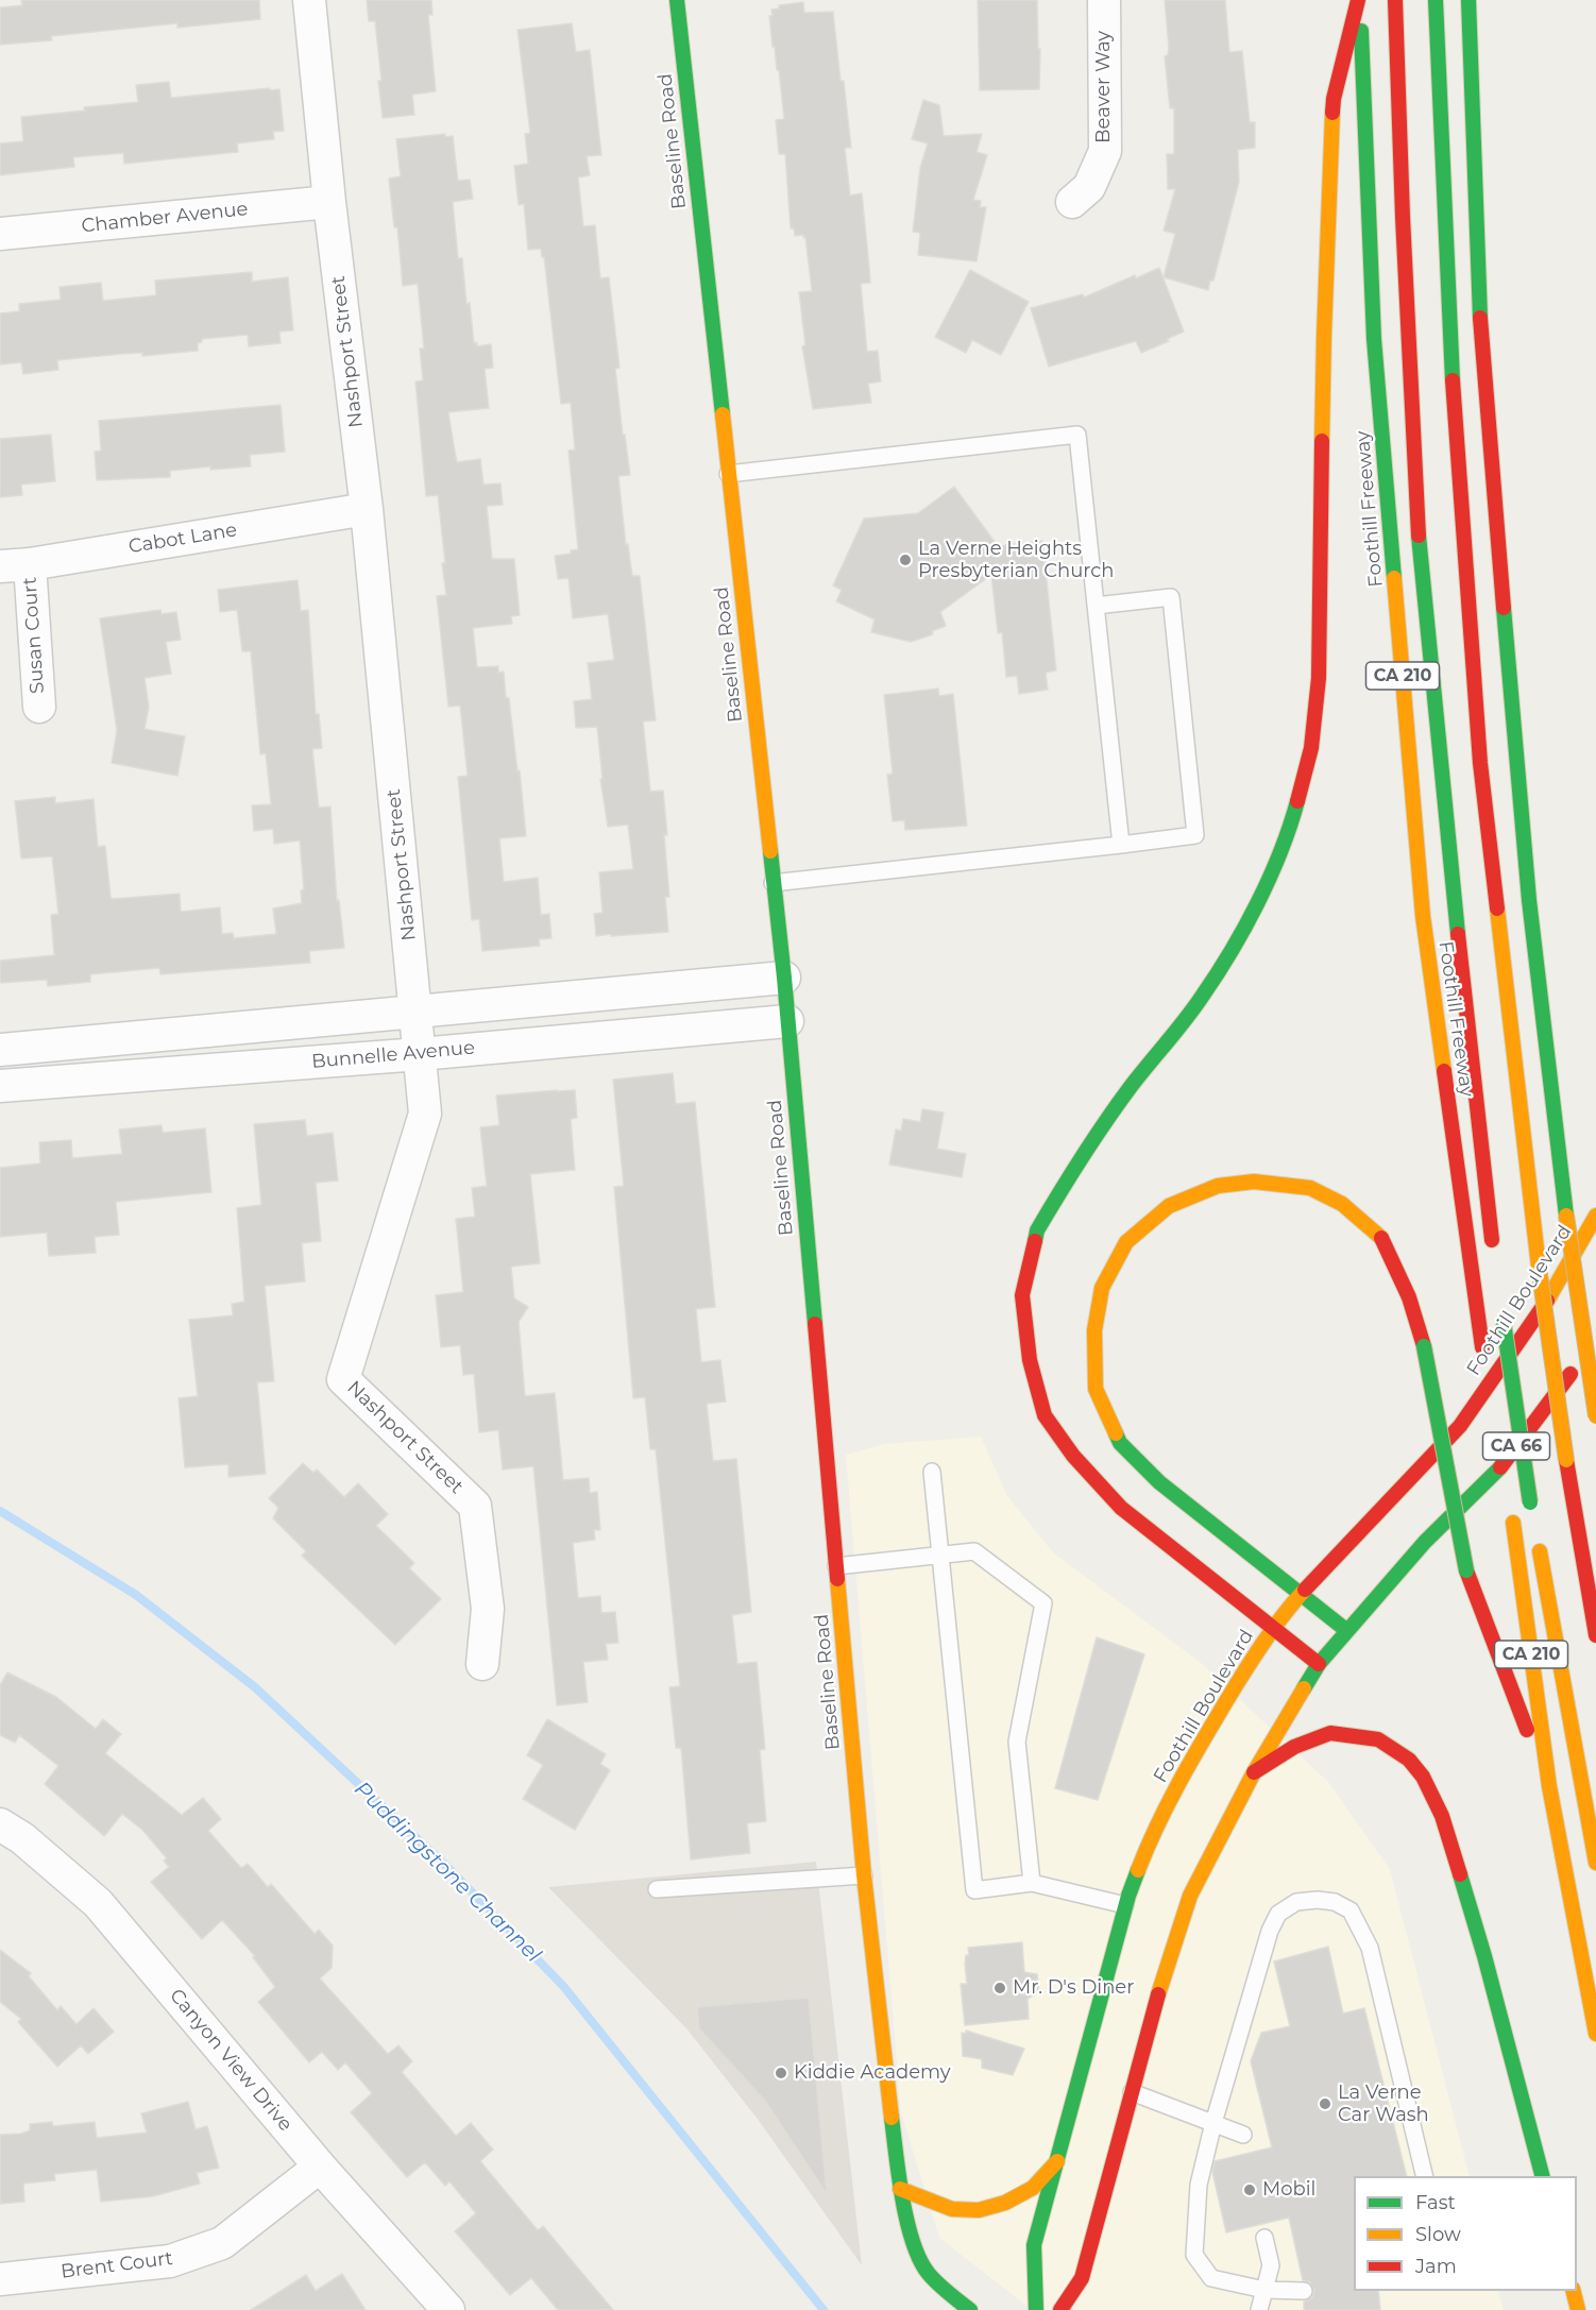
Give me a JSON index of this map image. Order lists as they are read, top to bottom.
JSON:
{
  "streets": {
    "main road": [
      "Baseline Road",
      "Foothill Freeway",
      "CA 210",
      "Foothill Boulevard",
      "CA 66"
    ],
    "street": [
      "Beaver Way",
      "Chamber Avenue",
      "Nashport Street",
      "Cabot Lane",
      "Susan Court",
      "Bunnelle Avenue",
      "Canyon View Drive",
      "Brent Court"
    ]
  },
  "crossings": [
    ["Baseline Road", "Bunnelle Avenue"],
    ["Chamber Avenue", "Nashport Street"],
    ["Nashport Street", "Cabot Lane"],
    ["Nashport Street", "Bunnelle Avenue"],
    ["Cabot Lane", "Susan Court"],
    ["Canyon View Drive", "Brent Court"]
  ],
  "water": ["Puddingstone Channel"],
  "places": [
    "La Verne Heights Presbyterian Church",
    "Mr. D's Diner",
    "Kiddie Academy",
    "La Verne Car Wash",
    "Mobil"
  ],
  "legend": ["Fast", "Slow", "Jam"]
}
